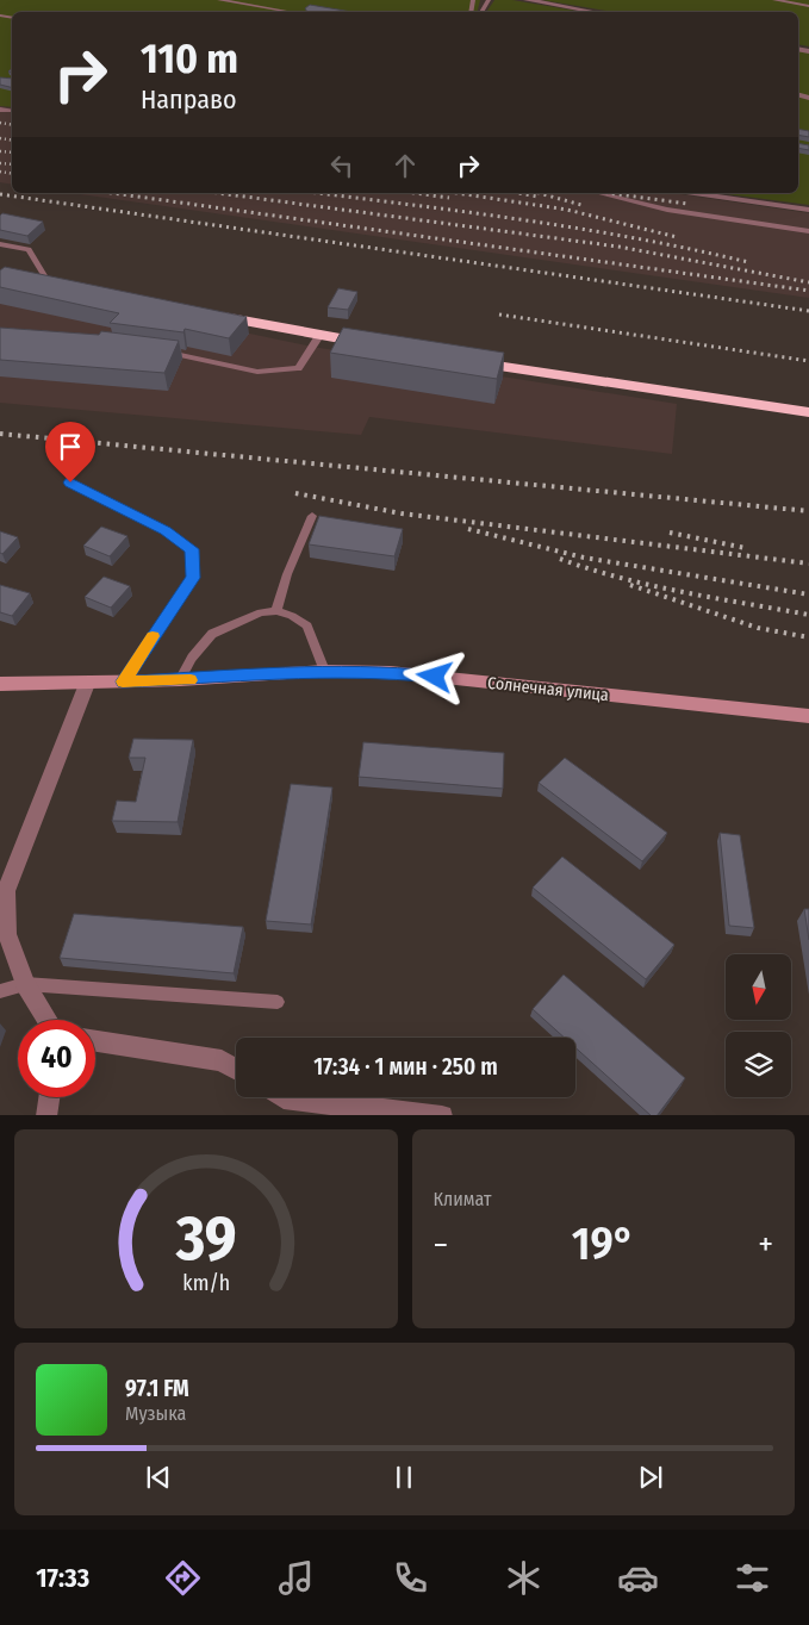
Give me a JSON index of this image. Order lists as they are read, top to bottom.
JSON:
{
  "streets": {
    "street": ["Солнечная улица"]
  },
  "north": "bottom",
  "page": {
    "turn": ["110 m", "Направо"],
    "limit": "40",
    "trip": "17:34 · 1 мин · 250 m",
    "tile": "Климат",
    "heat": ["−", "19°", "+"],
    "song": ["97.1 FM", "Музыка"],
    "tabs": "17:33",
    "gauge": ["39", "km/h"]
  }
}
